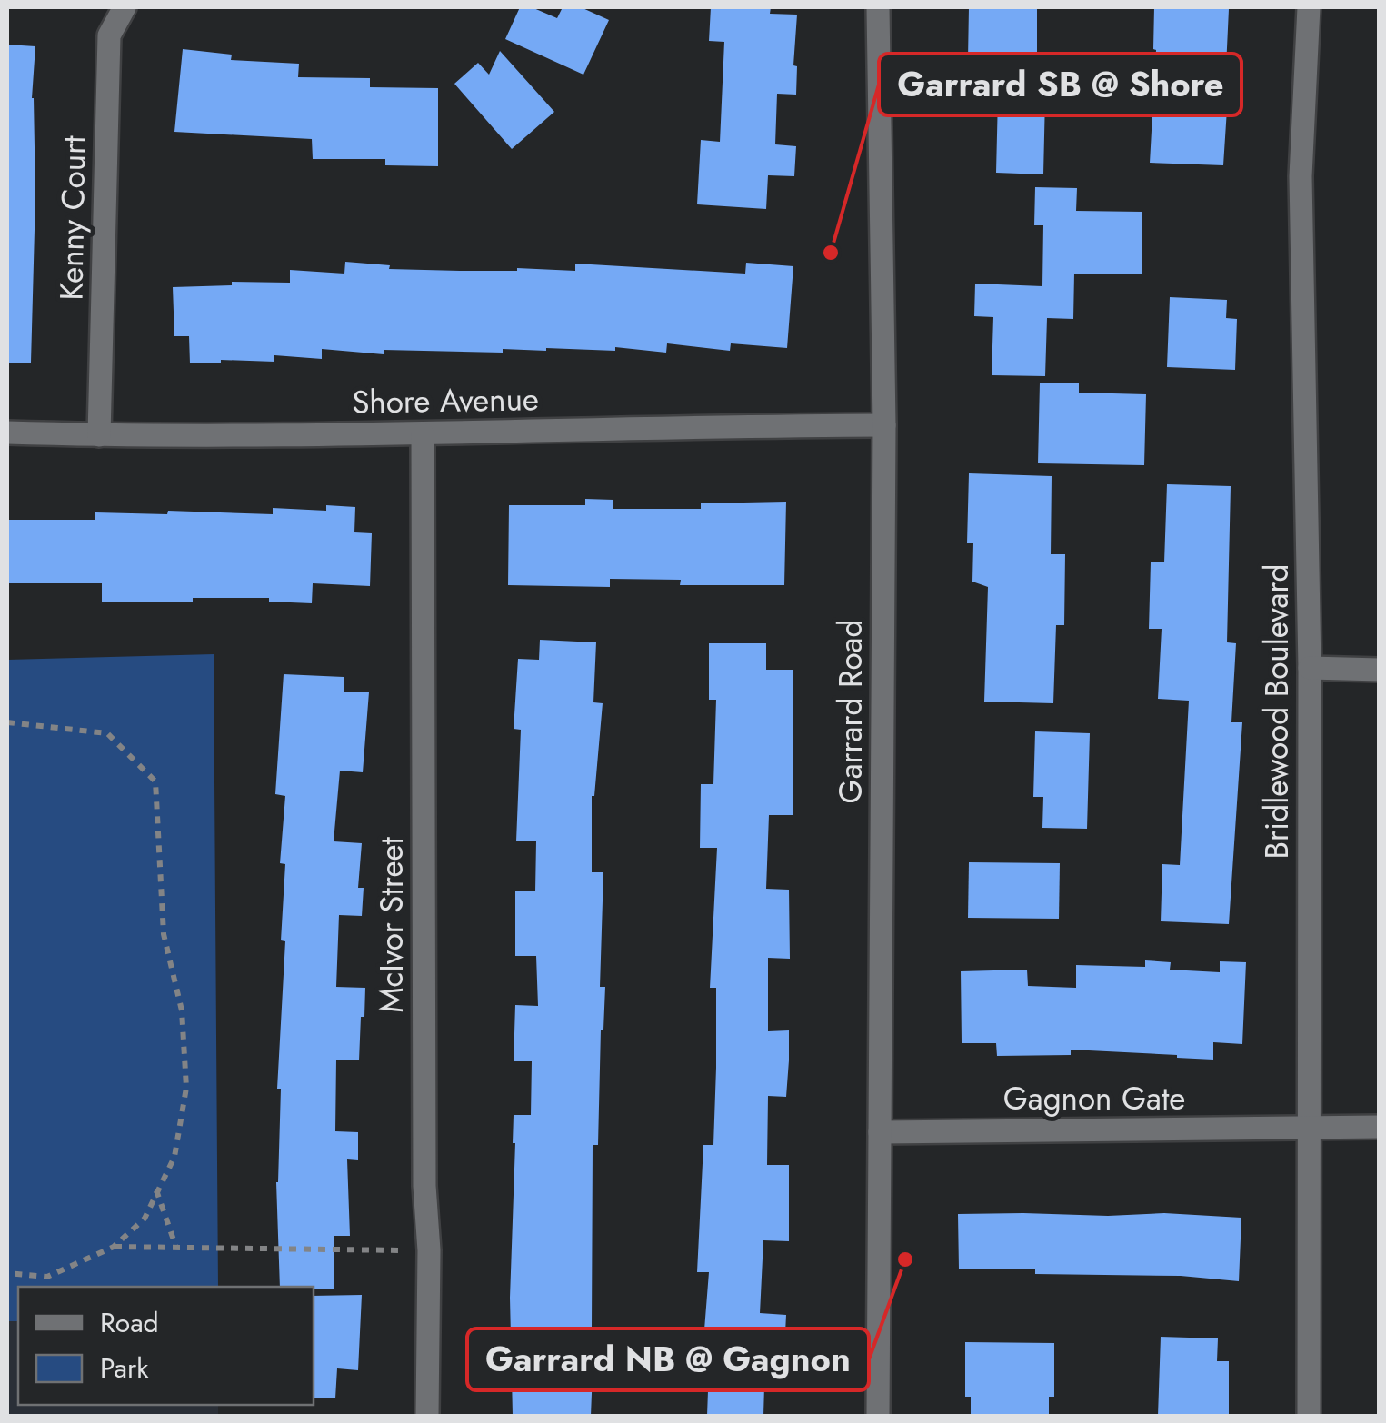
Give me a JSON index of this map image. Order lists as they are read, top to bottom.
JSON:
{
  "streets": {
    "street": [
      "Kenny Court",
      "Shore Avenue",
      "Garrard Road",
      "Bridlewood Boulevard",
      "McIvor Street",
      "Gagnon Gate"
    ]
  },
  "crossings": [
    ["Kenny Court", "Shore Avenue"],
    ["Shore Avenue", "Garrard Road"],
    ["Shore Avenue", "McIvor Street"],
    ["Garrard Road", "Gagnon Gate"],
    ["Bridlewood Boulevard", "Gagnon Gate"]
  ],
  "places": ["Garrard SB @ Shore", "Garrard NB @ Gagnon"],
  "legend": ["Road", "Park"]
}
